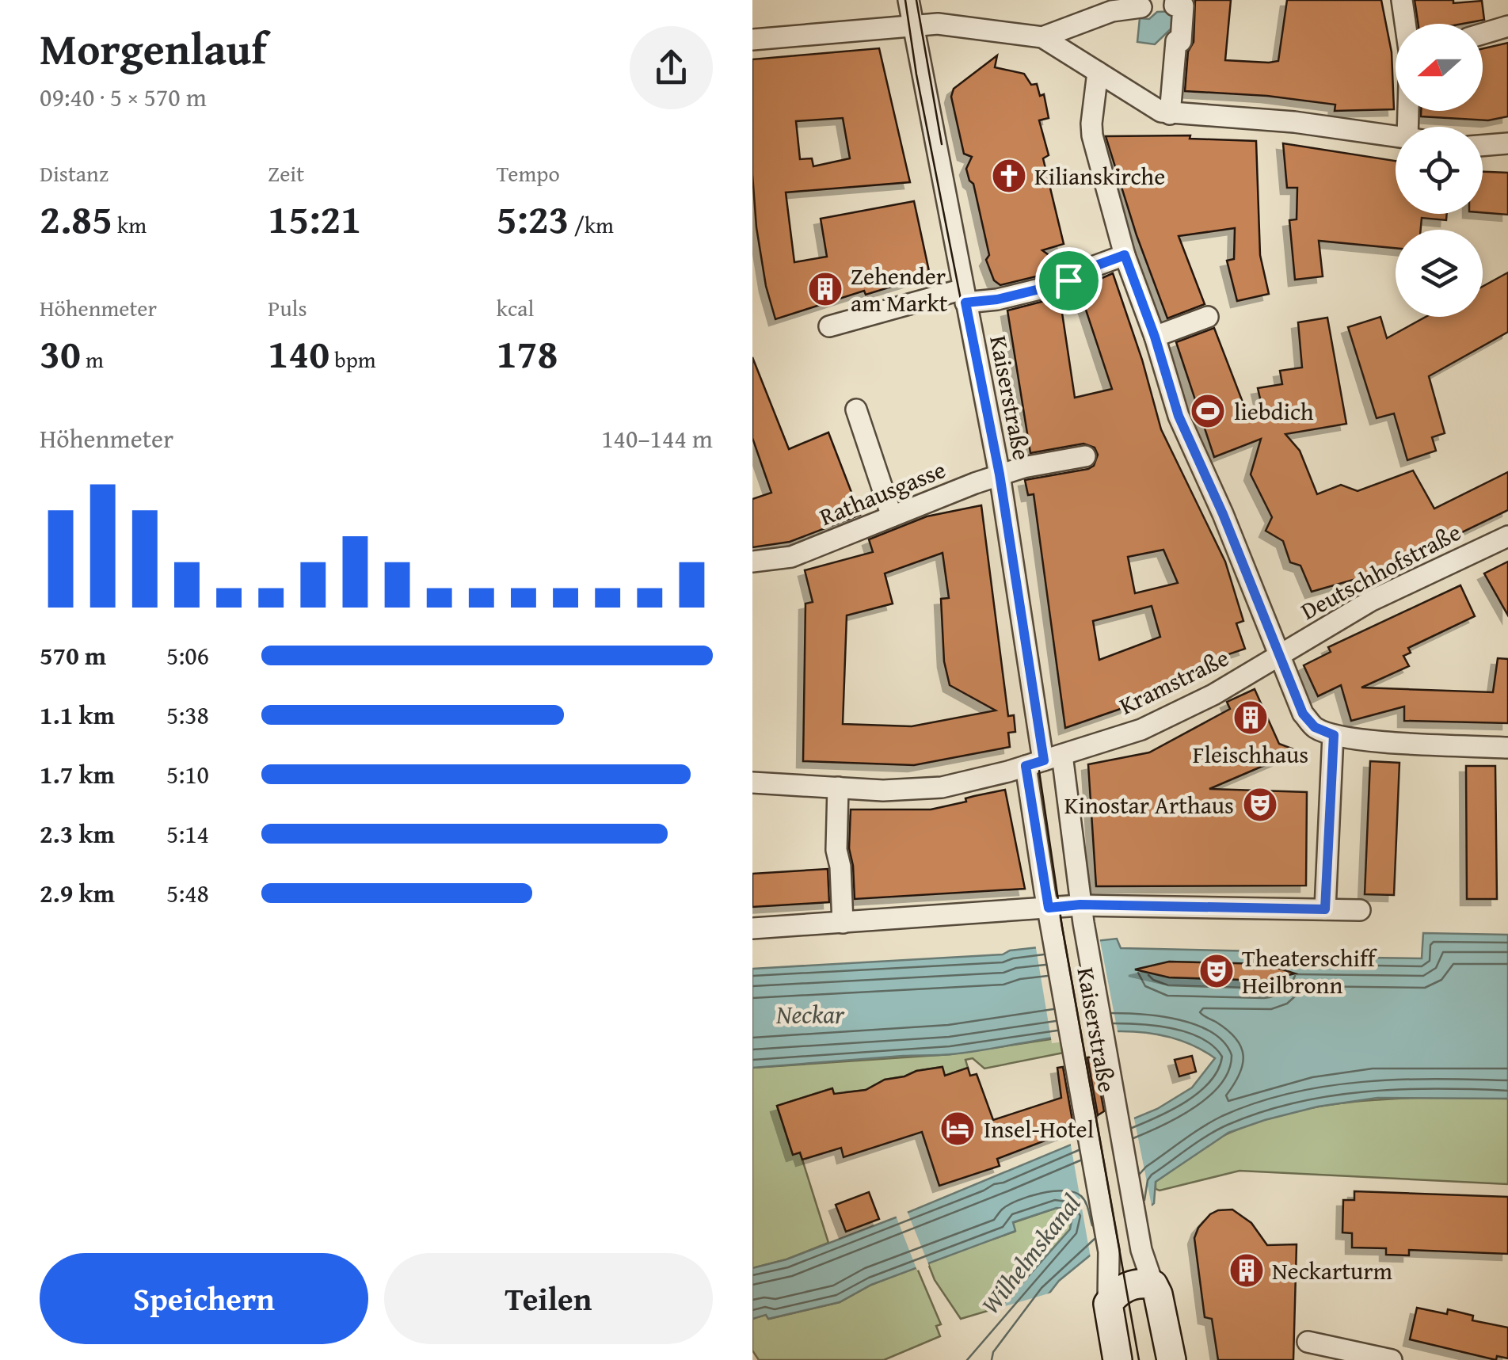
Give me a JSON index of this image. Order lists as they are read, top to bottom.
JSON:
{
  "streets": {
    "street": [
      "Kaiserstraße",
      "Rathausgasse",
      "Deutschhofstraße",
      "Kramstraße"
    ]
  },
  "crossings": [
    ["Kaiserstraße", "Rathausgasse"],
    ["Kaiserstraße", "Kramstraße"],
    ["Deutschhofstraße", "Kramstraße"]
  ],
  "water": ["Neckar", "Wilhelmskanal"],
  "places": {
    "church": ["Kilianskirche"],
    "building": ["Zehender am Markt", "Fleischhaus", "Neckarturm"],
    "sports": ["liebdich"],
    "theatre": ["Kinostar Arthaus", "Theaterschiff Heilbronn"],
    "hotel": ["Insel-Hotel"]
  },
  "north": "left",
  "page": {
    "heading": ["Morgenlauf", "09:40 · 5 × 570 m"],
    "stats": [
      ["Distanz", "2.85 km"],
      ["Zeit", "15:21"],
      ["Tempo", "5:23 /km"],
      ["Höhenmeter", "30 m"],
      ["Puls", "140 bpm"],
      ["kcal", "178"]
    ],
    "chart": ["Höhenmeter", "140–144 m"],
    "list": [
      {
        "name": "570 m",
        "note": "5:06"
      },
      {
        "name": "1.1 km",
        "note": "5:38"
      },
      {
        "name": "1.7 km",
        "note": "5:10"
      },
      {
        "name": "2.3 km",
        "note": "5:14"
      },
      {
        "name": "2.9 km",
        "note": "5:48"
      }
    ],
    "buttons": ["Speichern", "Teilen"]
  }
}
